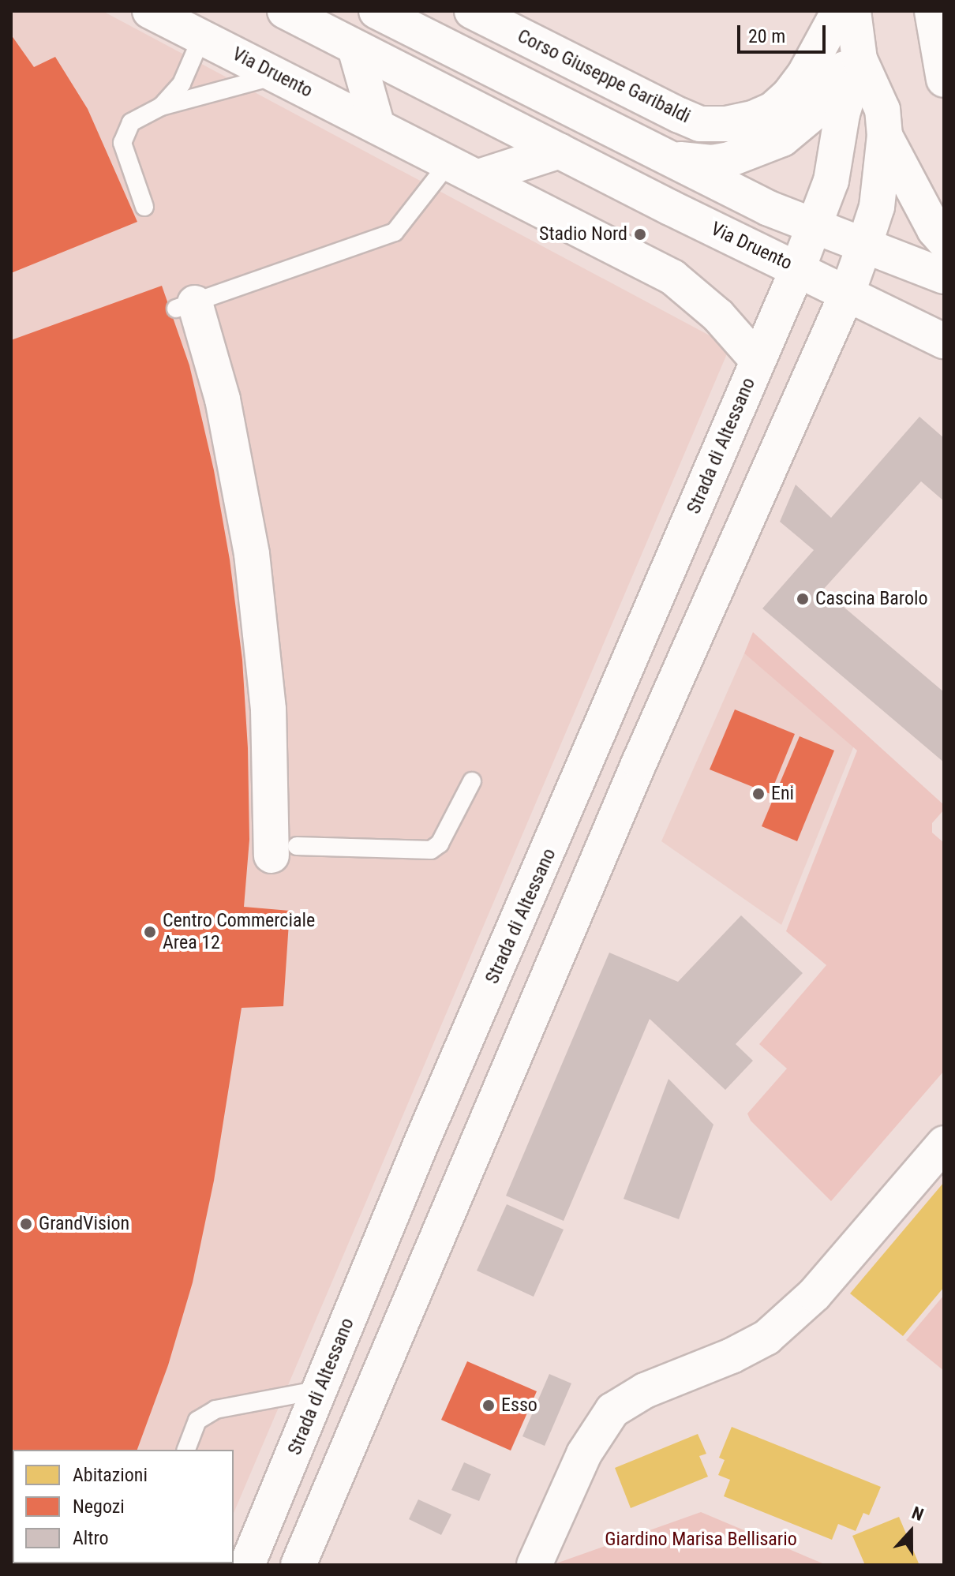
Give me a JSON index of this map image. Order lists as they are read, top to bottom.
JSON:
{
  "streets": {
    "street": ["Via Druento", "Corso Giuseppe Garibaldi", "Strada di Altessano"]
  },
  "crossings": [
    ["Via Druento", "Strada di Altessano"]
  ],
  "parks": ["Giardino Marisa Bellisario"],
  "places": [
    "Stadio Nord",
    "Cascina Barolo",
    "Eni",
    "Centro Commerciale Area 12",
    "GrandVision",
    "Esso"
  ],
  "legend": ["Abitazioni", "Negozi", "Altro"],
  "scale_bar": "20 m",
  "north": "top"
}
